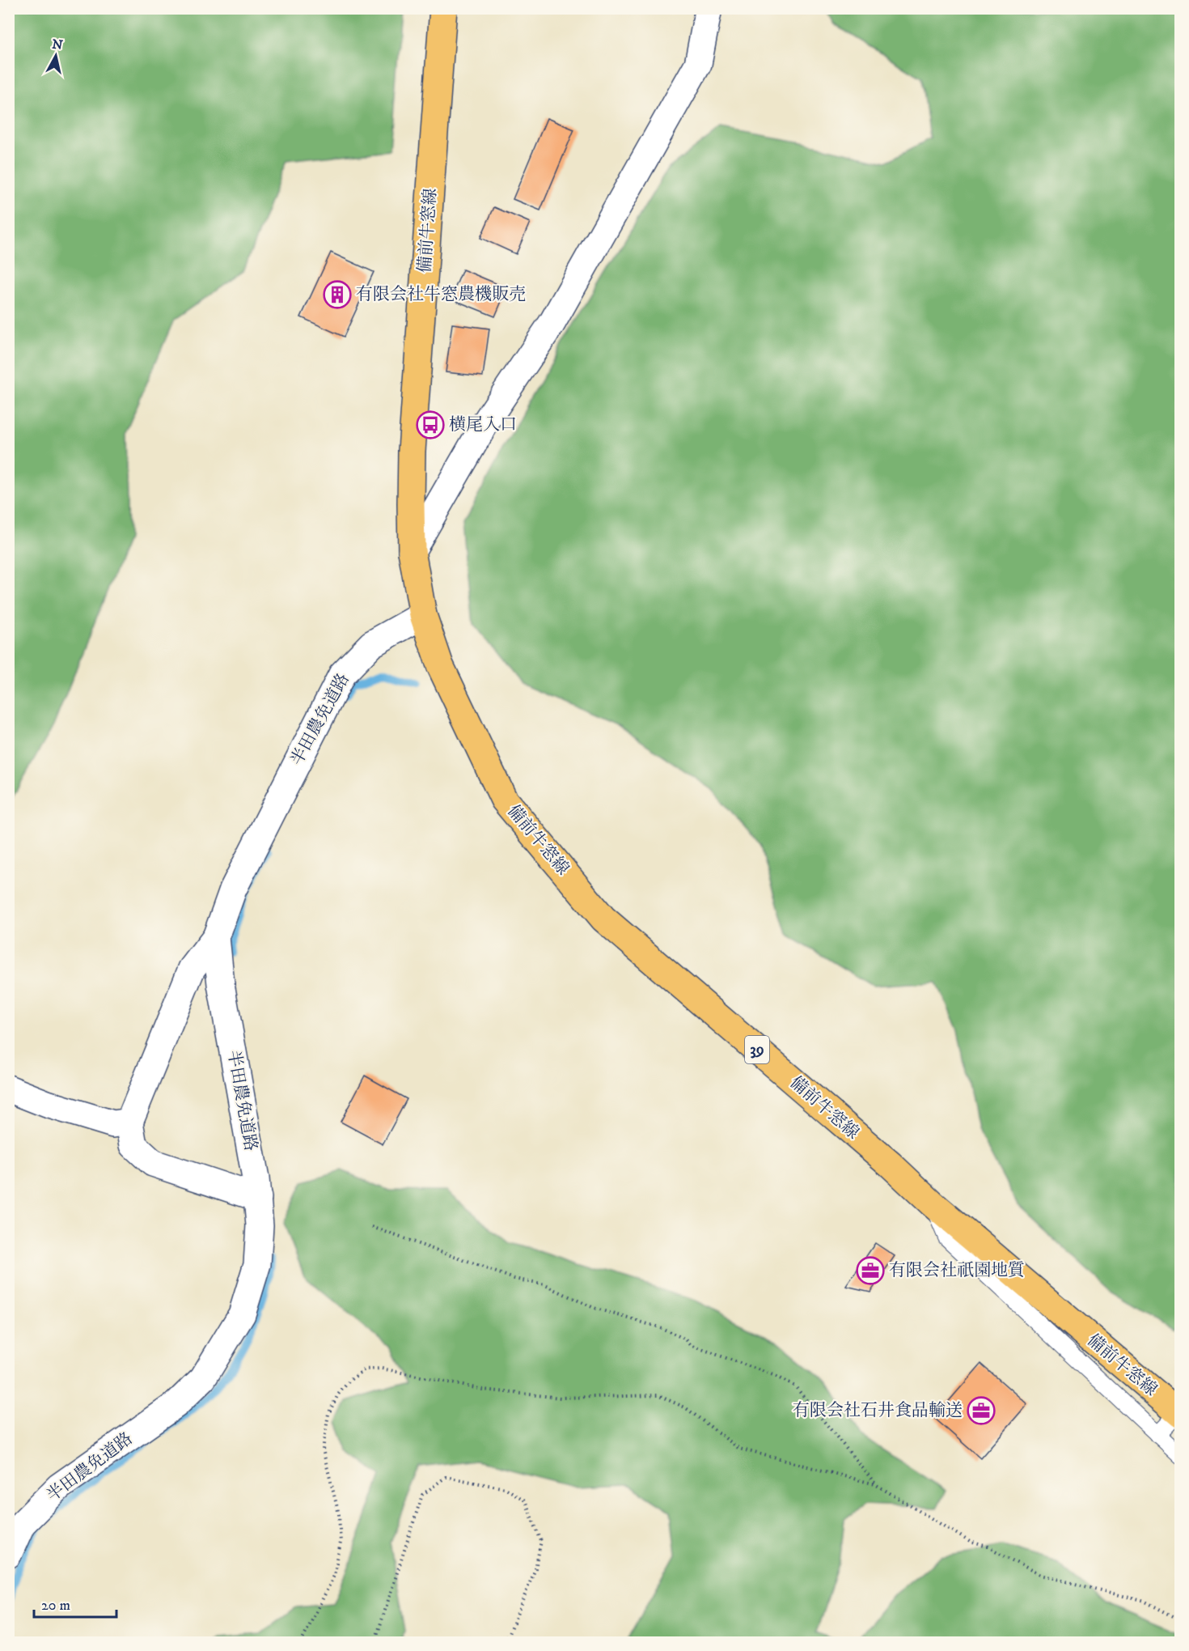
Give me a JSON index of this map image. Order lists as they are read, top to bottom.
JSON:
{
  "streets": {
    "main road": ["備前牛窓線", "39"],
    "street": ["半田農免道路"]
  },
  "crossings": [
    ["備前牛窓線", "半田農免道路"]
  ],
  "places": {
    "building": ["有限会社牛窓農機販売"],
    "bus stop": ["横尾入口"],
    "office": ["有限会社祇園地質", "有限会社石井食品輸送"]
  },
  "scale_bar": "20 m",
  "north": "top"
}
